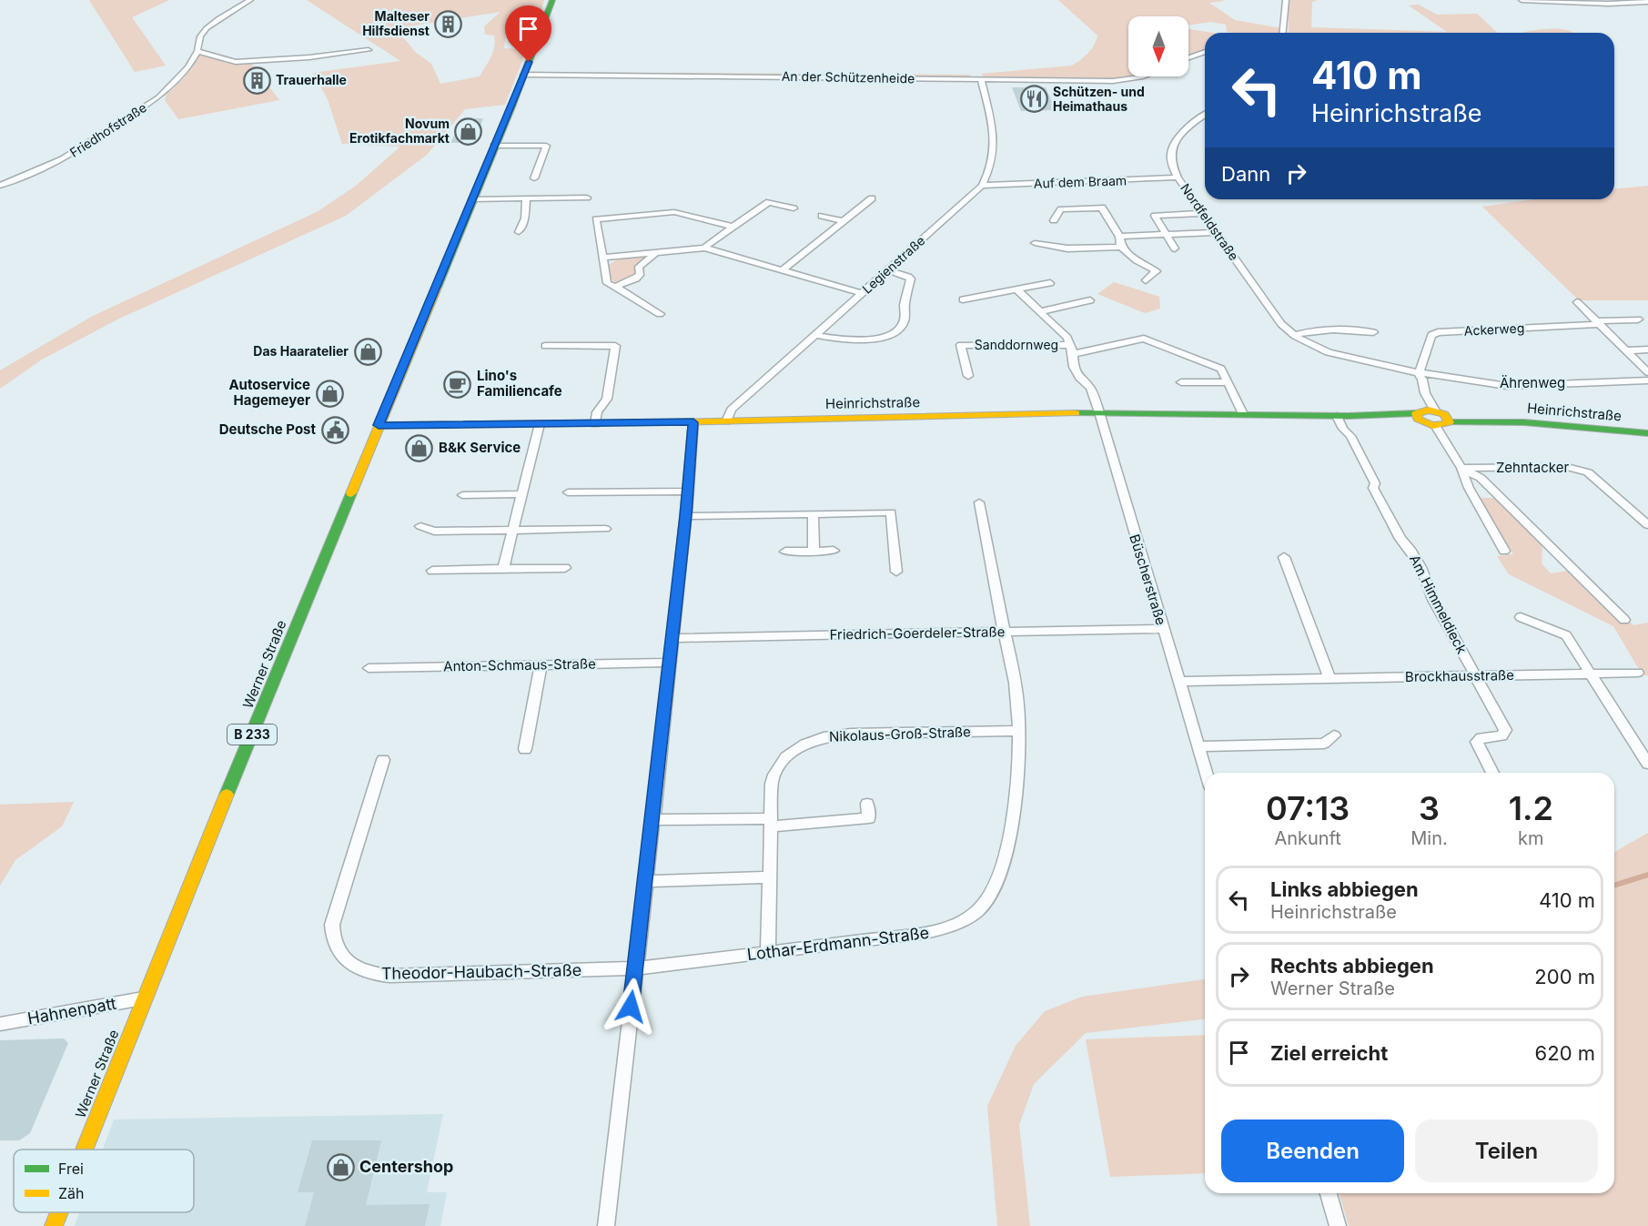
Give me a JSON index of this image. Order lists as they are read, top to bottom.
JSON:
{
  "streets": {
    "main road": ["Heinrichstraße", "Werner Straße", "B 233"],
    "street": [
      "An der Schützenheide",
      "Friedhofstraße",
      "Auf dem Braam",
      "Nordfeldstraße",
      "Legienstraße",
      "Ackerweg",
      "Sanddornweg",
      "Ährenweg",
      "Zehntacker",
      "Büscherstraße",
      "Am Himmeldieck",
      "Friedrich-Goerdeler-Straße",
      "Anton-Schmaus-Straße",
      "Brockhausstraße",
      "Nikolaus-Groß-Straße",
      "Lothar-Erdmann-Straße",
      "Theodor-Haubach-Straße",
      "Hahnenpatt"
    ]
  },
  "crossings": [
    ["An der Schützenheide", "Legienstraße"],
    ["An der Schützenheide", "Werner Straße"],
    ["Auf dem Braam", "Nordfeldstraße"],
    ["Auf dem Braam", "Legienstraße"],
    ["Nordfeldstraße", "Ackerweg"],
    ["Nordfeldstraße", "Ährenweg"],
    ["Legienstraße", "Heinrichstraße"],
    ["Ackerweg", "Ährenweg"],
    ["Sanddornweg", "Heinrichstraße"],
    ["Sanddornweg", "Büscherstraße"],
    ["Heinrichstraße", "Büscherstraße"],
    ["Heinrichstraße", "Am Himmeldieck"],
    ["Heinrichstraße", "Werner Straße"],
    ["Büscherstraße", "Friedrich-Goerdeler-Straße"],
    ["Büscherstraße", "Brockhausstraße"],
    ["Am Himmeldieck", "Brockhausstraße"],
    ["Friedrich-Goerdeler-Straße", "Lothar-Erdmann-Straße"],
    ["Werner Straße", "Hahnenpatt"],
    ["Nikolaus-Groß-Straße", "Lothar-Erdmann-Straße"],
    ["Lothar-Erdmann-Straße", "Theodor-Haubach-Straße"]
  ],
  "places": {
    "building": ["Malteser Hilfsdienst", "Trauerhalle"],
    "restaurant": ["Schützen- und Heimathaus"],
    "shop": [
      "Novum Erotikfachmarkt",
      "Das Haaratelier",
      "Autoservice Hagemeyer",
      "B&K Service",
      "Centershop"
    ],
    "cafe": ["Lino's Familiencafe"],
    "public building": ["Deutsche Post"]
  },
  "legend": ["Frei", "Zäh"],
  "north": "bottom",
  "page": {
    "turn": ["410 m", "Heinrichstraße"],
    "then": "Dann",
    "eta": [
      "07:13",
      "Ankunft",
      "3",
      "Min.",
      "1.2",
      "km"
    ],
    "list": [
      {
        "name": "Links abbiegen",
        "note": "Heinrichstraße",
        "value": "410 m"
      },
      {
        "name": "Rechts abbiegen",
        "note": "Werner Straße",
        "value": "200 m"
      },
      {
        "name": "Ziel erreicht",
        "value": "620 m"
      }
    ],
    "buttons": ["Beenden", "Teilen"]
  }
}
